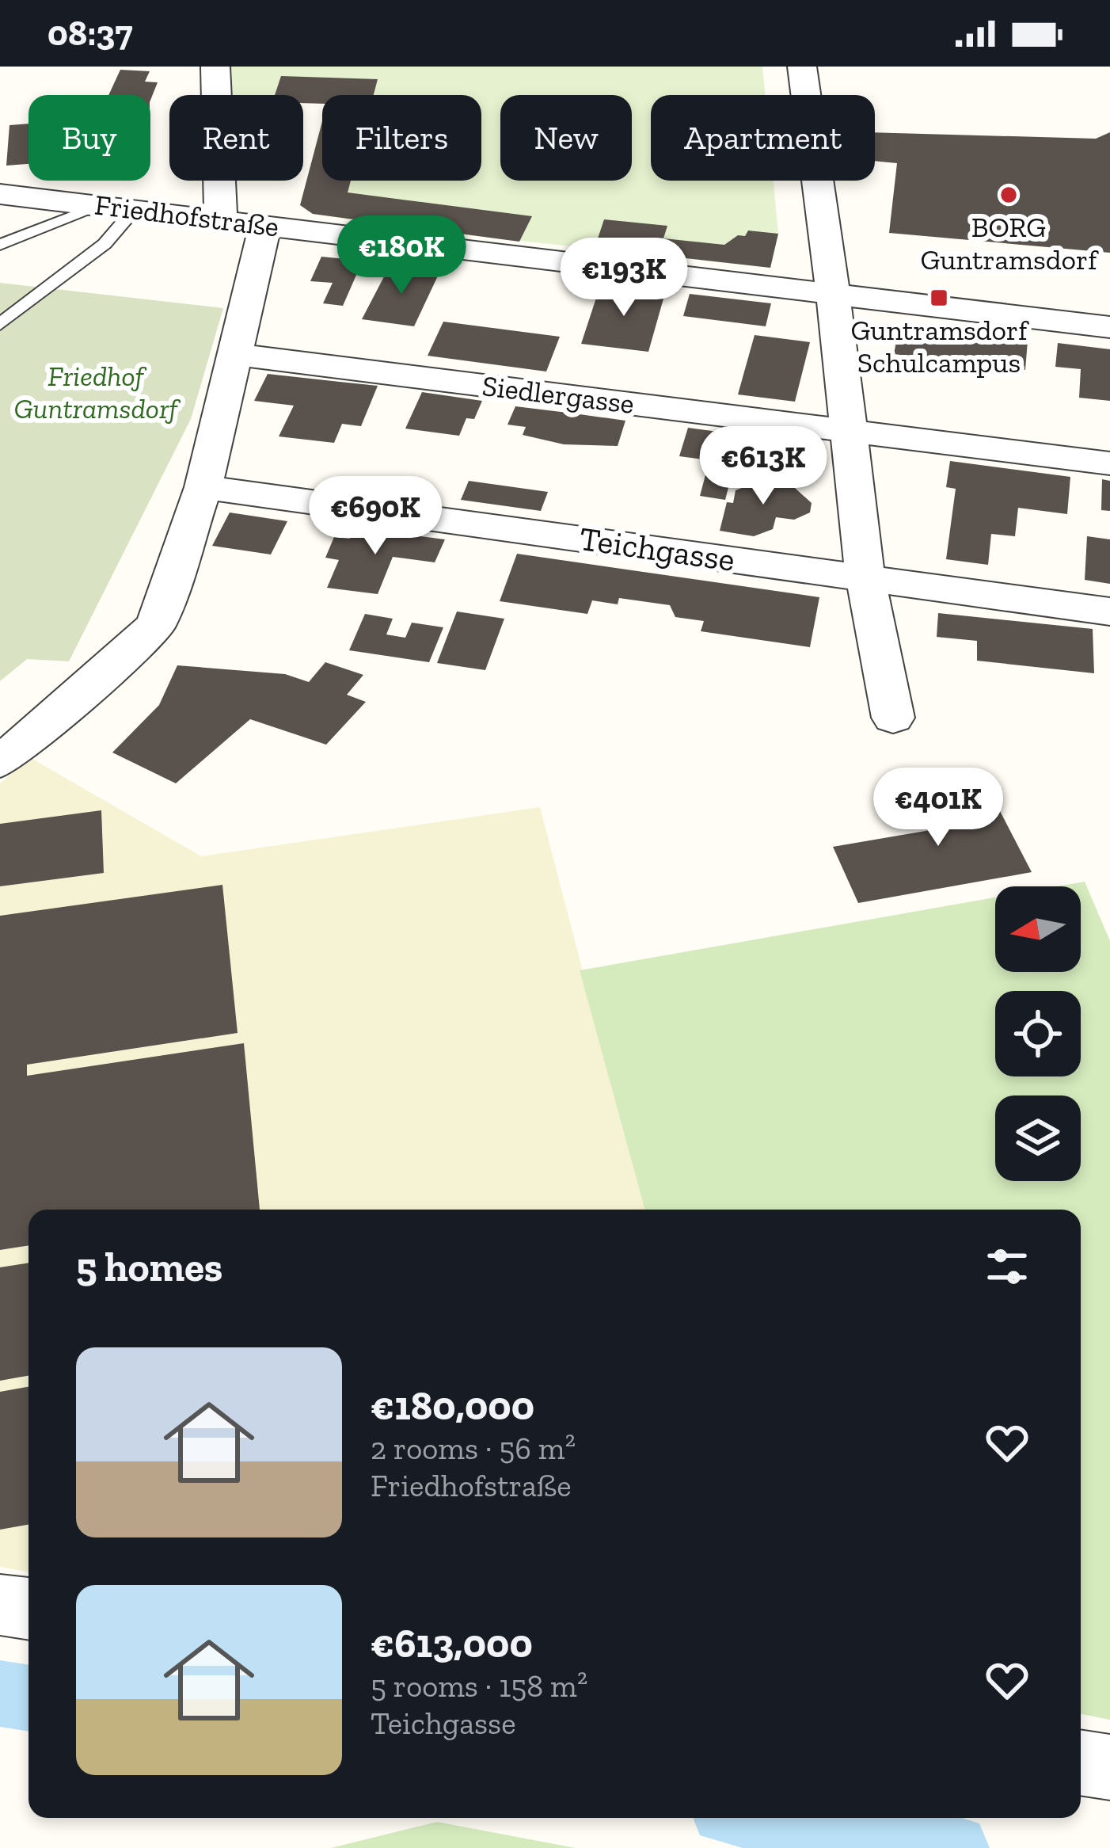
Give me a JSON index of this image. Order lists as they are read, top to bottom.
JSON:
{
  "streets": {
    "street": ["Friedhofstraße", "Siedlergasse", "Teichgasse"]
  },
  "parks": ["Friedhof Guntramsdorf"],
  "places": {
    "other": ["BORG Guntramsdorf"],
    "transit": ["Guntramsdorf Schulcampus"]
  },
  "north": "left",
  "page": {
    "status": "08:37",
    "chip": [
      "Buy",
      "Rent",
      "Filters",
      "New",
      "Apartment"
    ],
    "price": [
      "€180K",
      "€193K",
      "€613K",
      "€690K",
      "€401K"
    ],
    "heading": "5 homes",
    "list": [
      {
        "name": "€180,000",
        "note": "2 rooms · 56 m² · Friedhofstraße"
      },
      {
        "name": "€613,000",
        "note": "5 rooms · 158 m² · Teichgasse"
      }
    ]
  }
}
